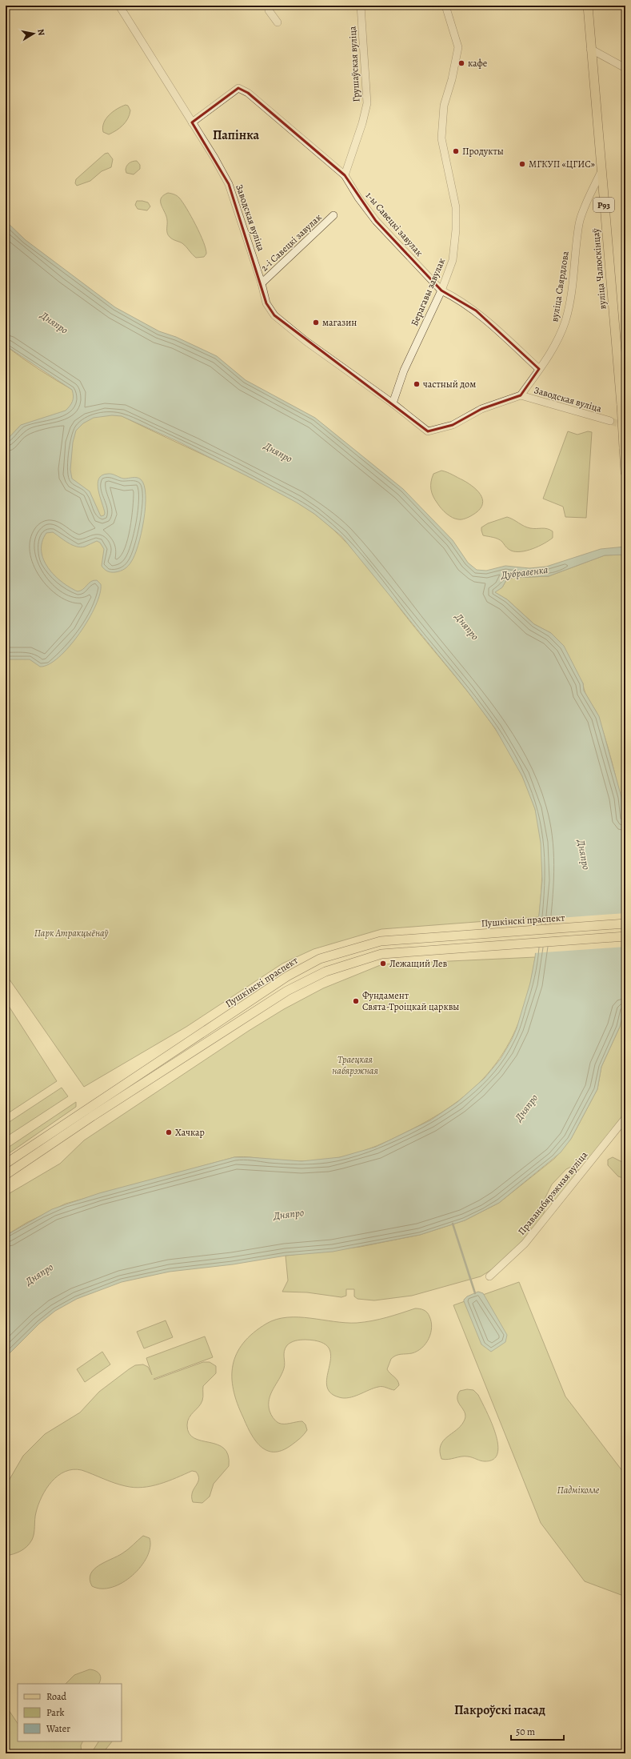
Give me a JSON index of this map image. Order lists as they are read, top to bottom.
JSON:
{
  "streets": {
    "main road": ["Р93", "вуліца Чалюскінцаў", "Пушкінскі праспект"],
    "street": [
      "Грушаўская вуліца",
      "Заводская вуліца",
      "1-ы Савецкі завулак",
      "2-і Савецкі завулак",
      "вуліца Свярдлова",
      "Берагавы завулак",
      "Праванабярэжная вуліца"
    ]
  },
  "crossings": [
    ["Грушаўская вуліца", "1-ы Савецкі завулак"],
    ["Заводская вуліца", "1-ы Савецкі завулак"],
    ["Заводская вуліца", "2-і Савецкі завулак"],
    ["Заводская вуліца", "вуліца Свярдлова"],
    ["Заводская вуліца", "Берагавы завулак"],
    ["1-ы Савецкі завулак", "вуліца Свярдлова"],
    ["1-ы Савецкі завулак", "Берагавы завулак"],
    ["вуліца Чалюскінцаў", "вуліца Свярдлова"]
  ],
  "districts": ["Папінка", "Пакроўскі пасад"],
  "water": ["Дняпро", "Дубравенка"],
  "parks": ["Парк Атракцыёнаў", "Траецкая набярэжная", "Падміколле"],
  "places": [
    "кафе",
    "Продукты",
    "МГКУП «ЦГИС»",
    "магазин",
    "частный дом",
    "Лежащий Лев",
    "Фундамент Свята-Троіцкай царквы",
    "Хачкар"
  ],
  "legend": ["Road", "Park", "Water"],
  "scale_bar": "50 m",
  "north": "right"
}
